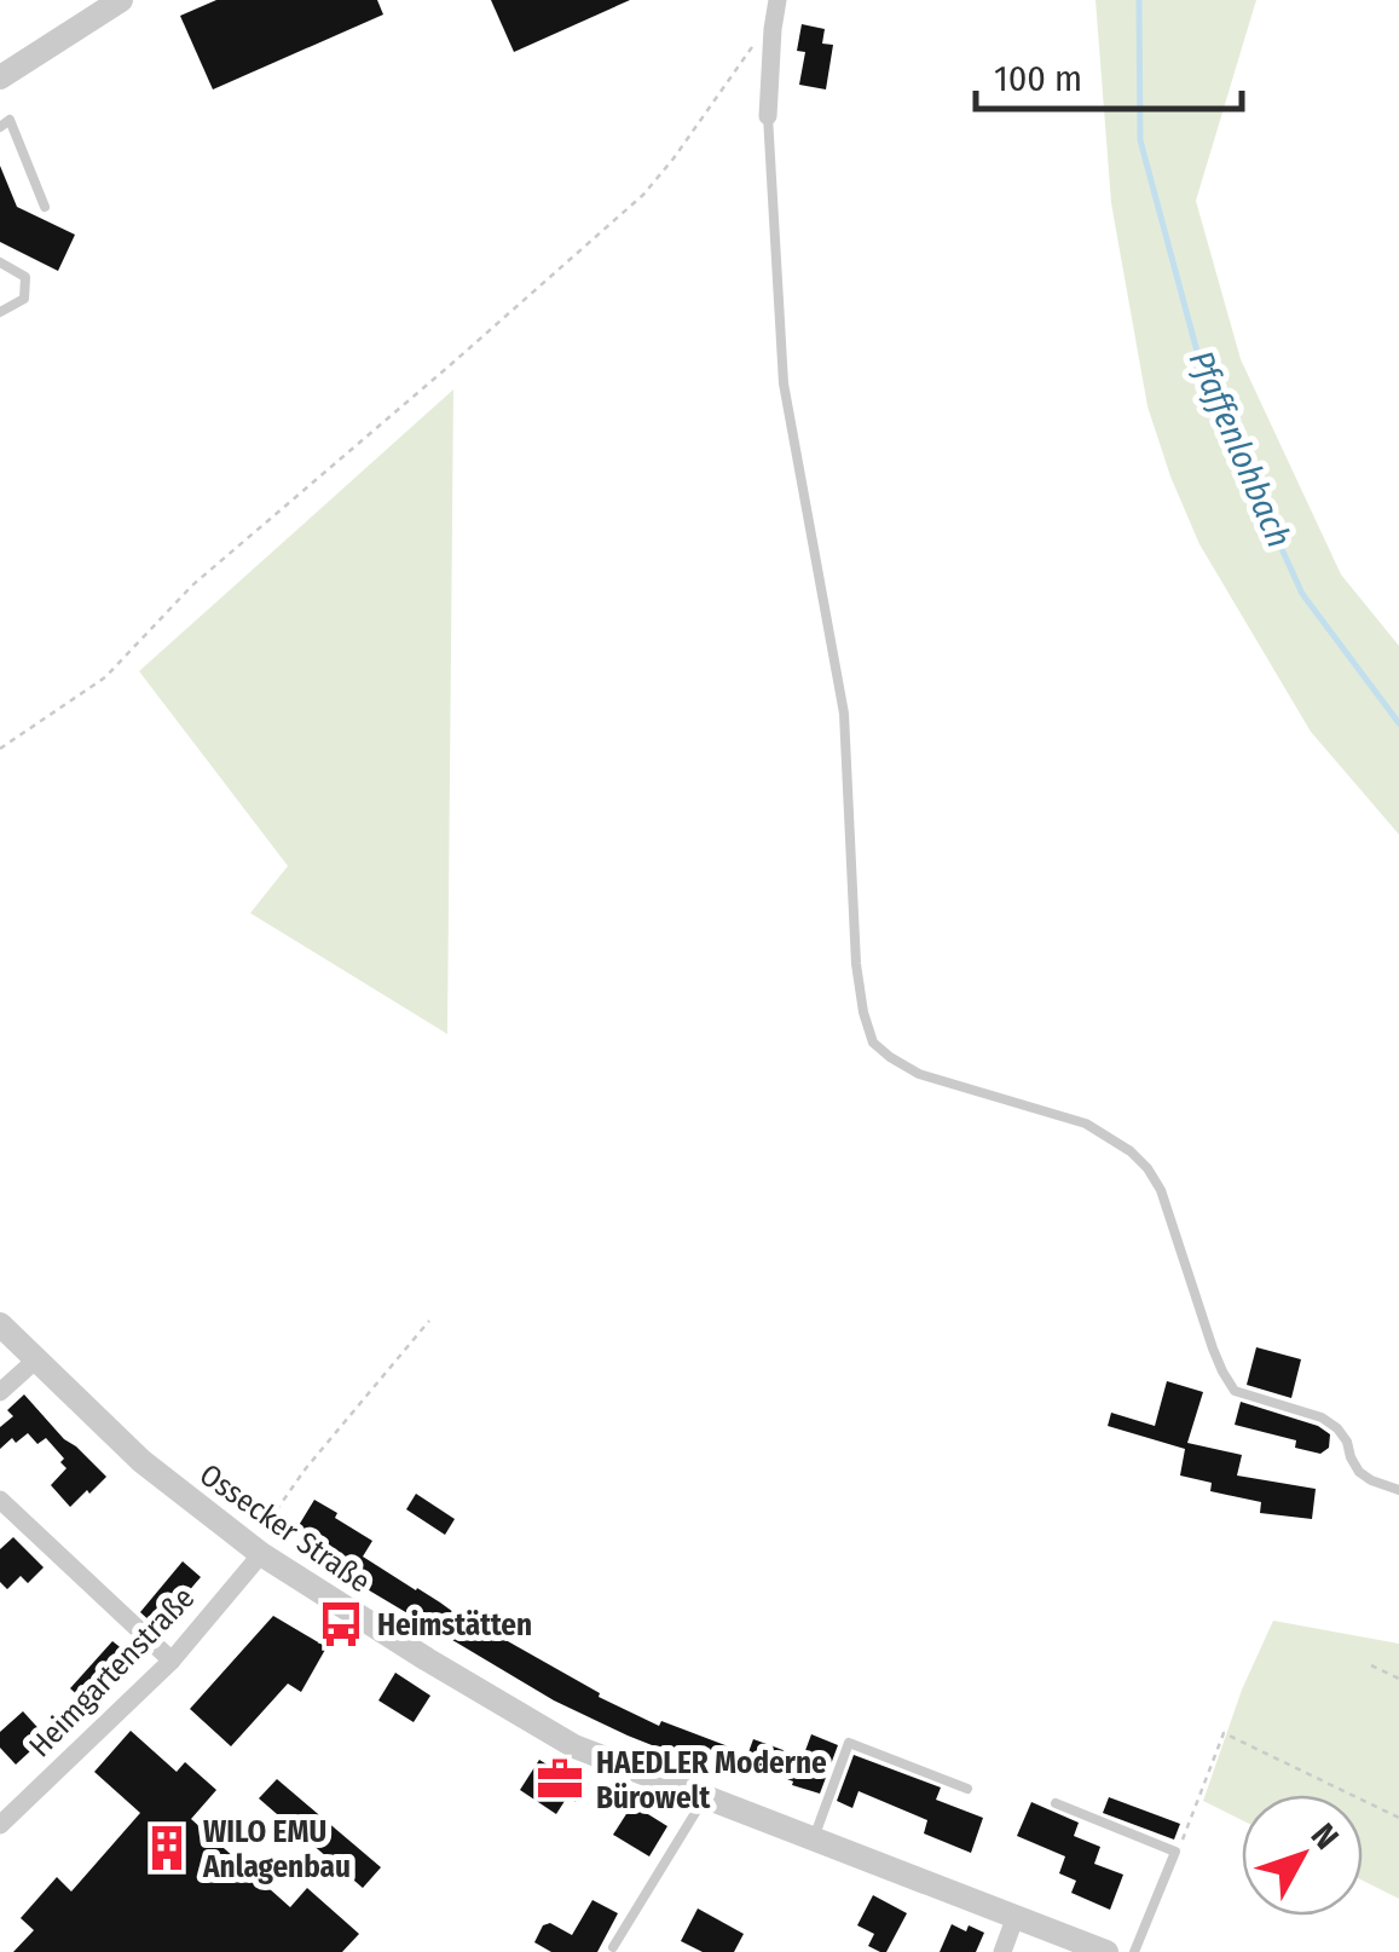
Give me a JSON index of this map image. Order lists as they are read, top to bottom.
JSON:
{
  "streets": {
    "street": ["Ossecker Straße", "Heimgartenstraße"]
  },
  "crossings": [
    ["Ossecker Straße", "Heimgartenstraße"]
  ],
  "water": ["Pfaffenlohbach"],
  "places": {
    "bus stop": ["Heimstätten"],
    "office": ["HAEDLER Moderne Bürowelt"],
    "building": ["WILO EMU Anlagenbau"]
  },
  "scale_bar": "100 m",
  "north": "top right"
}
